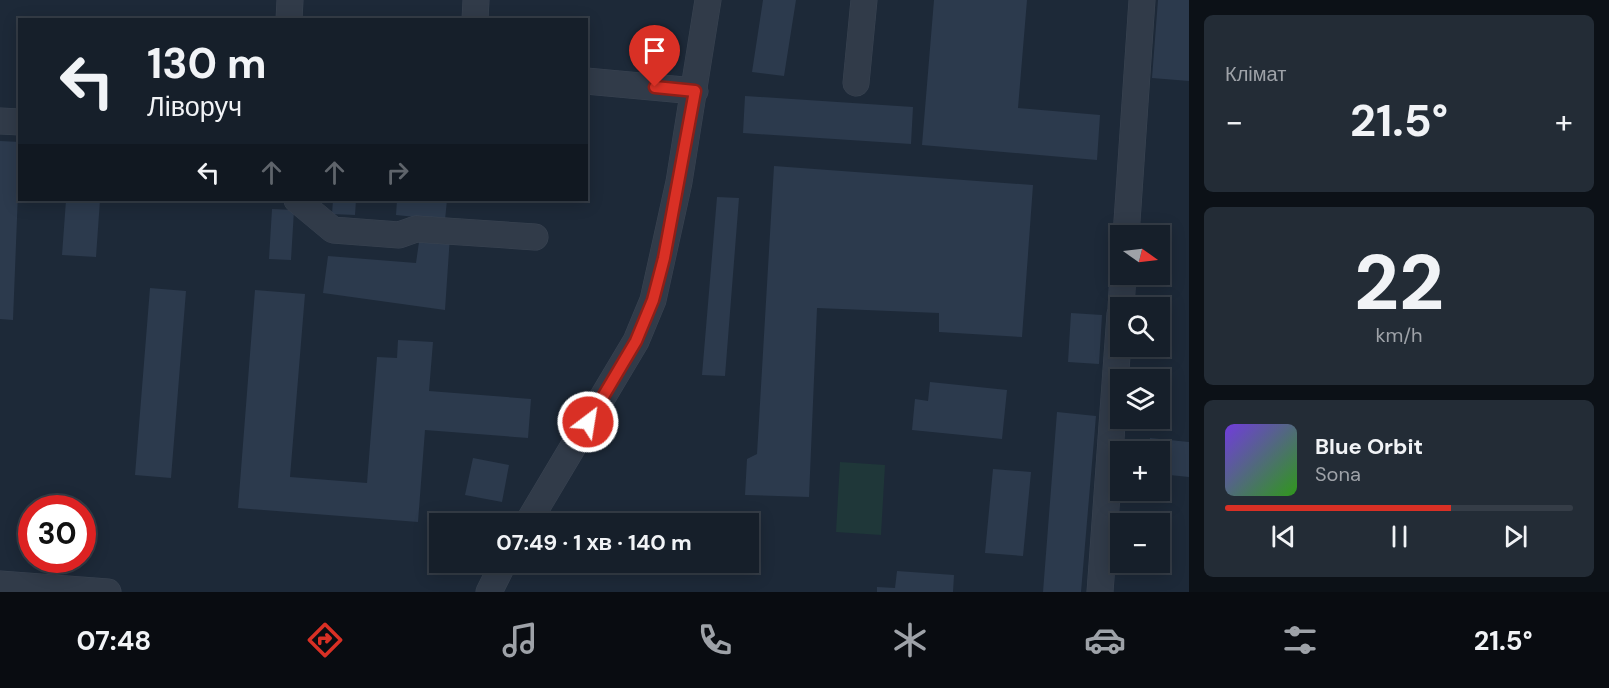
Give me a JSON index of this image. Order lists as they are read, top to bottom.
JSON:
{
  "north": "right",
  "page": {
    "tile": [
      "Клімат",
      ["22", "km/h"]
    ],
    "turn": ["130 m", "Ліворуч"],
    "heat": ["−", "21.5°", "+"],
    "map_buttons": ["+", "−"],
    "song": ["Blue Orbit", "Sona"],
    "limit": "30",
    "trip": "07:49 · 1 хв · 140 m",
    "tabs": ["07:48", "21.5°"]
  }
}
